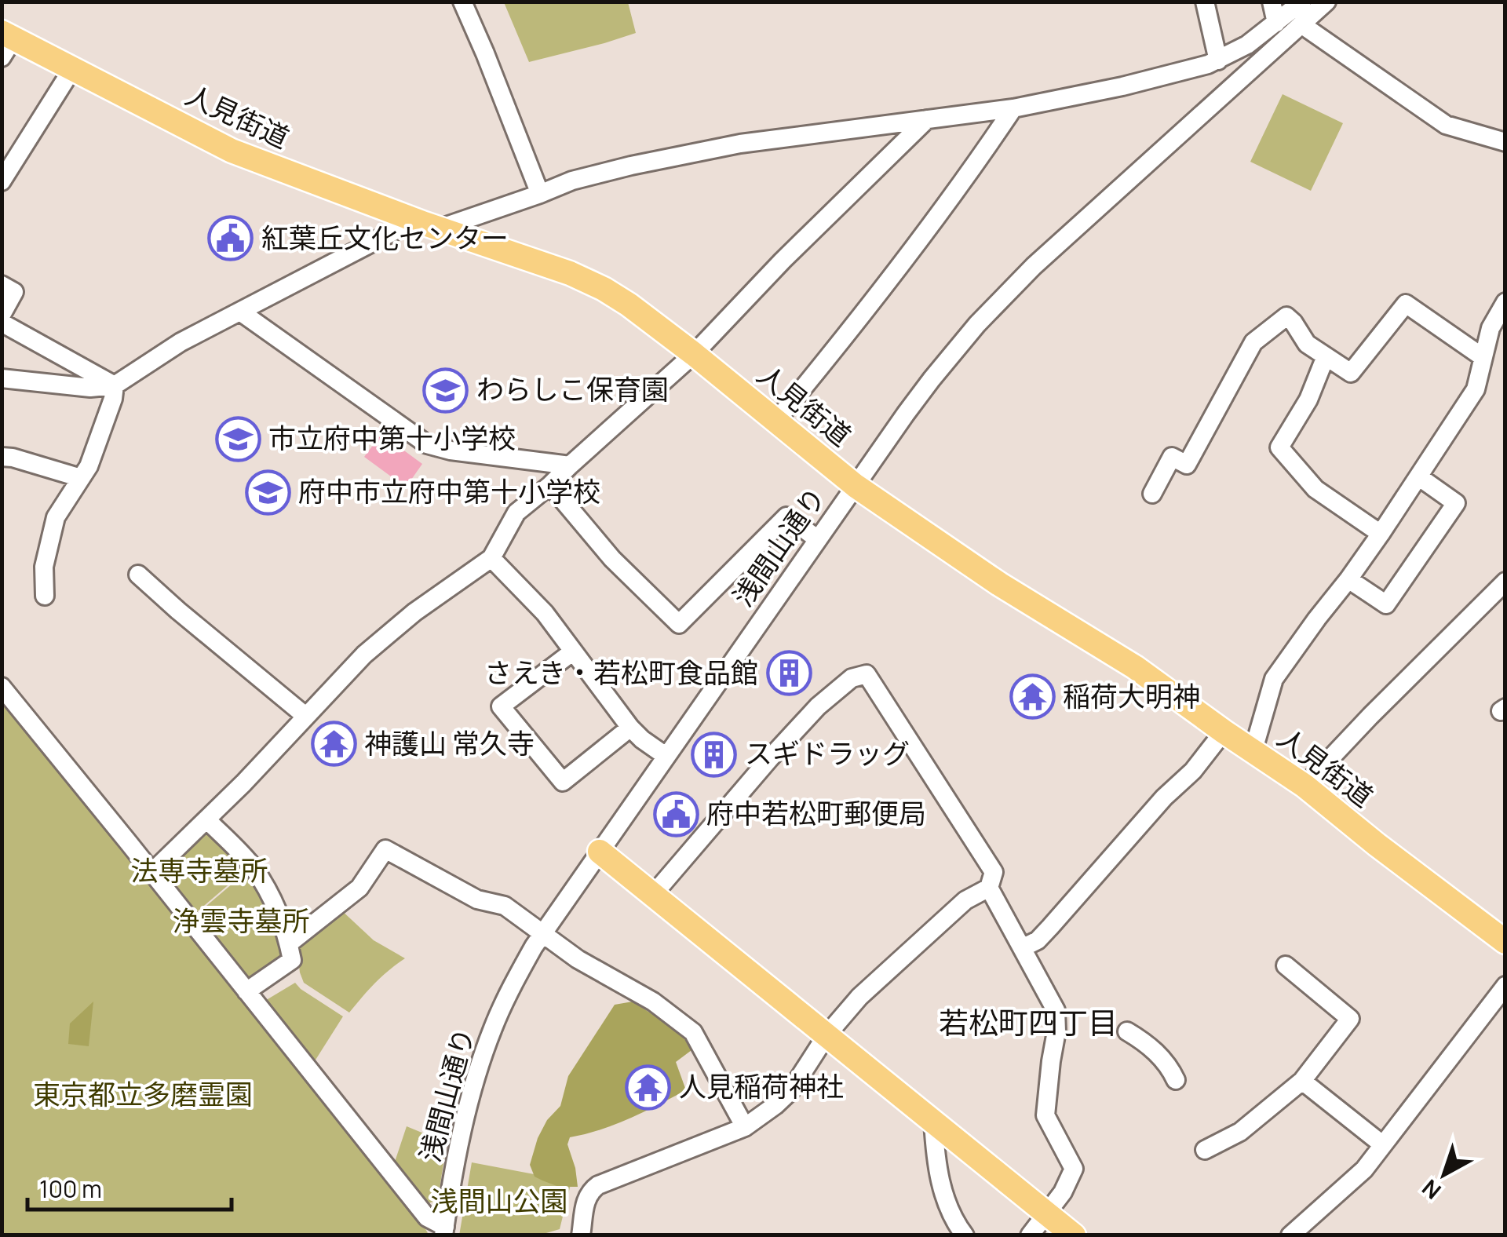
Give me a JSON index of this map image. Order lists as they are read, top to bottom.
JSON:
{
  "streets": {
    "main road": ["人見街道"],
    "street": ["浅間山通り"]
  },
  "crossings": [
    ["人見街道", "浅間山通り"]
  ],
  "districts": ["若松町四丁目"],
  "parks": [
    "法専寺墓所",
    "浄雲寺墓所",
    "東京都立多磨霊園",
    "浅間山公園"
  ],
  "places": {
    "public building": ["紅葉丘文化センター", "府中若松町郵便局"],
    "school or university": ["わらしこ保育園", "市立府中第十小学校", "府中市立府中第十小学校"],
    "building": ["さえき・若松町食品館", "スギドラッグ"],
    "temple": ["稲荷大明神", "神護山 常久寺", "人見稲荷神社"]
  },
  "scale_bar": "100 m",
  "north": "bottom left"
}
